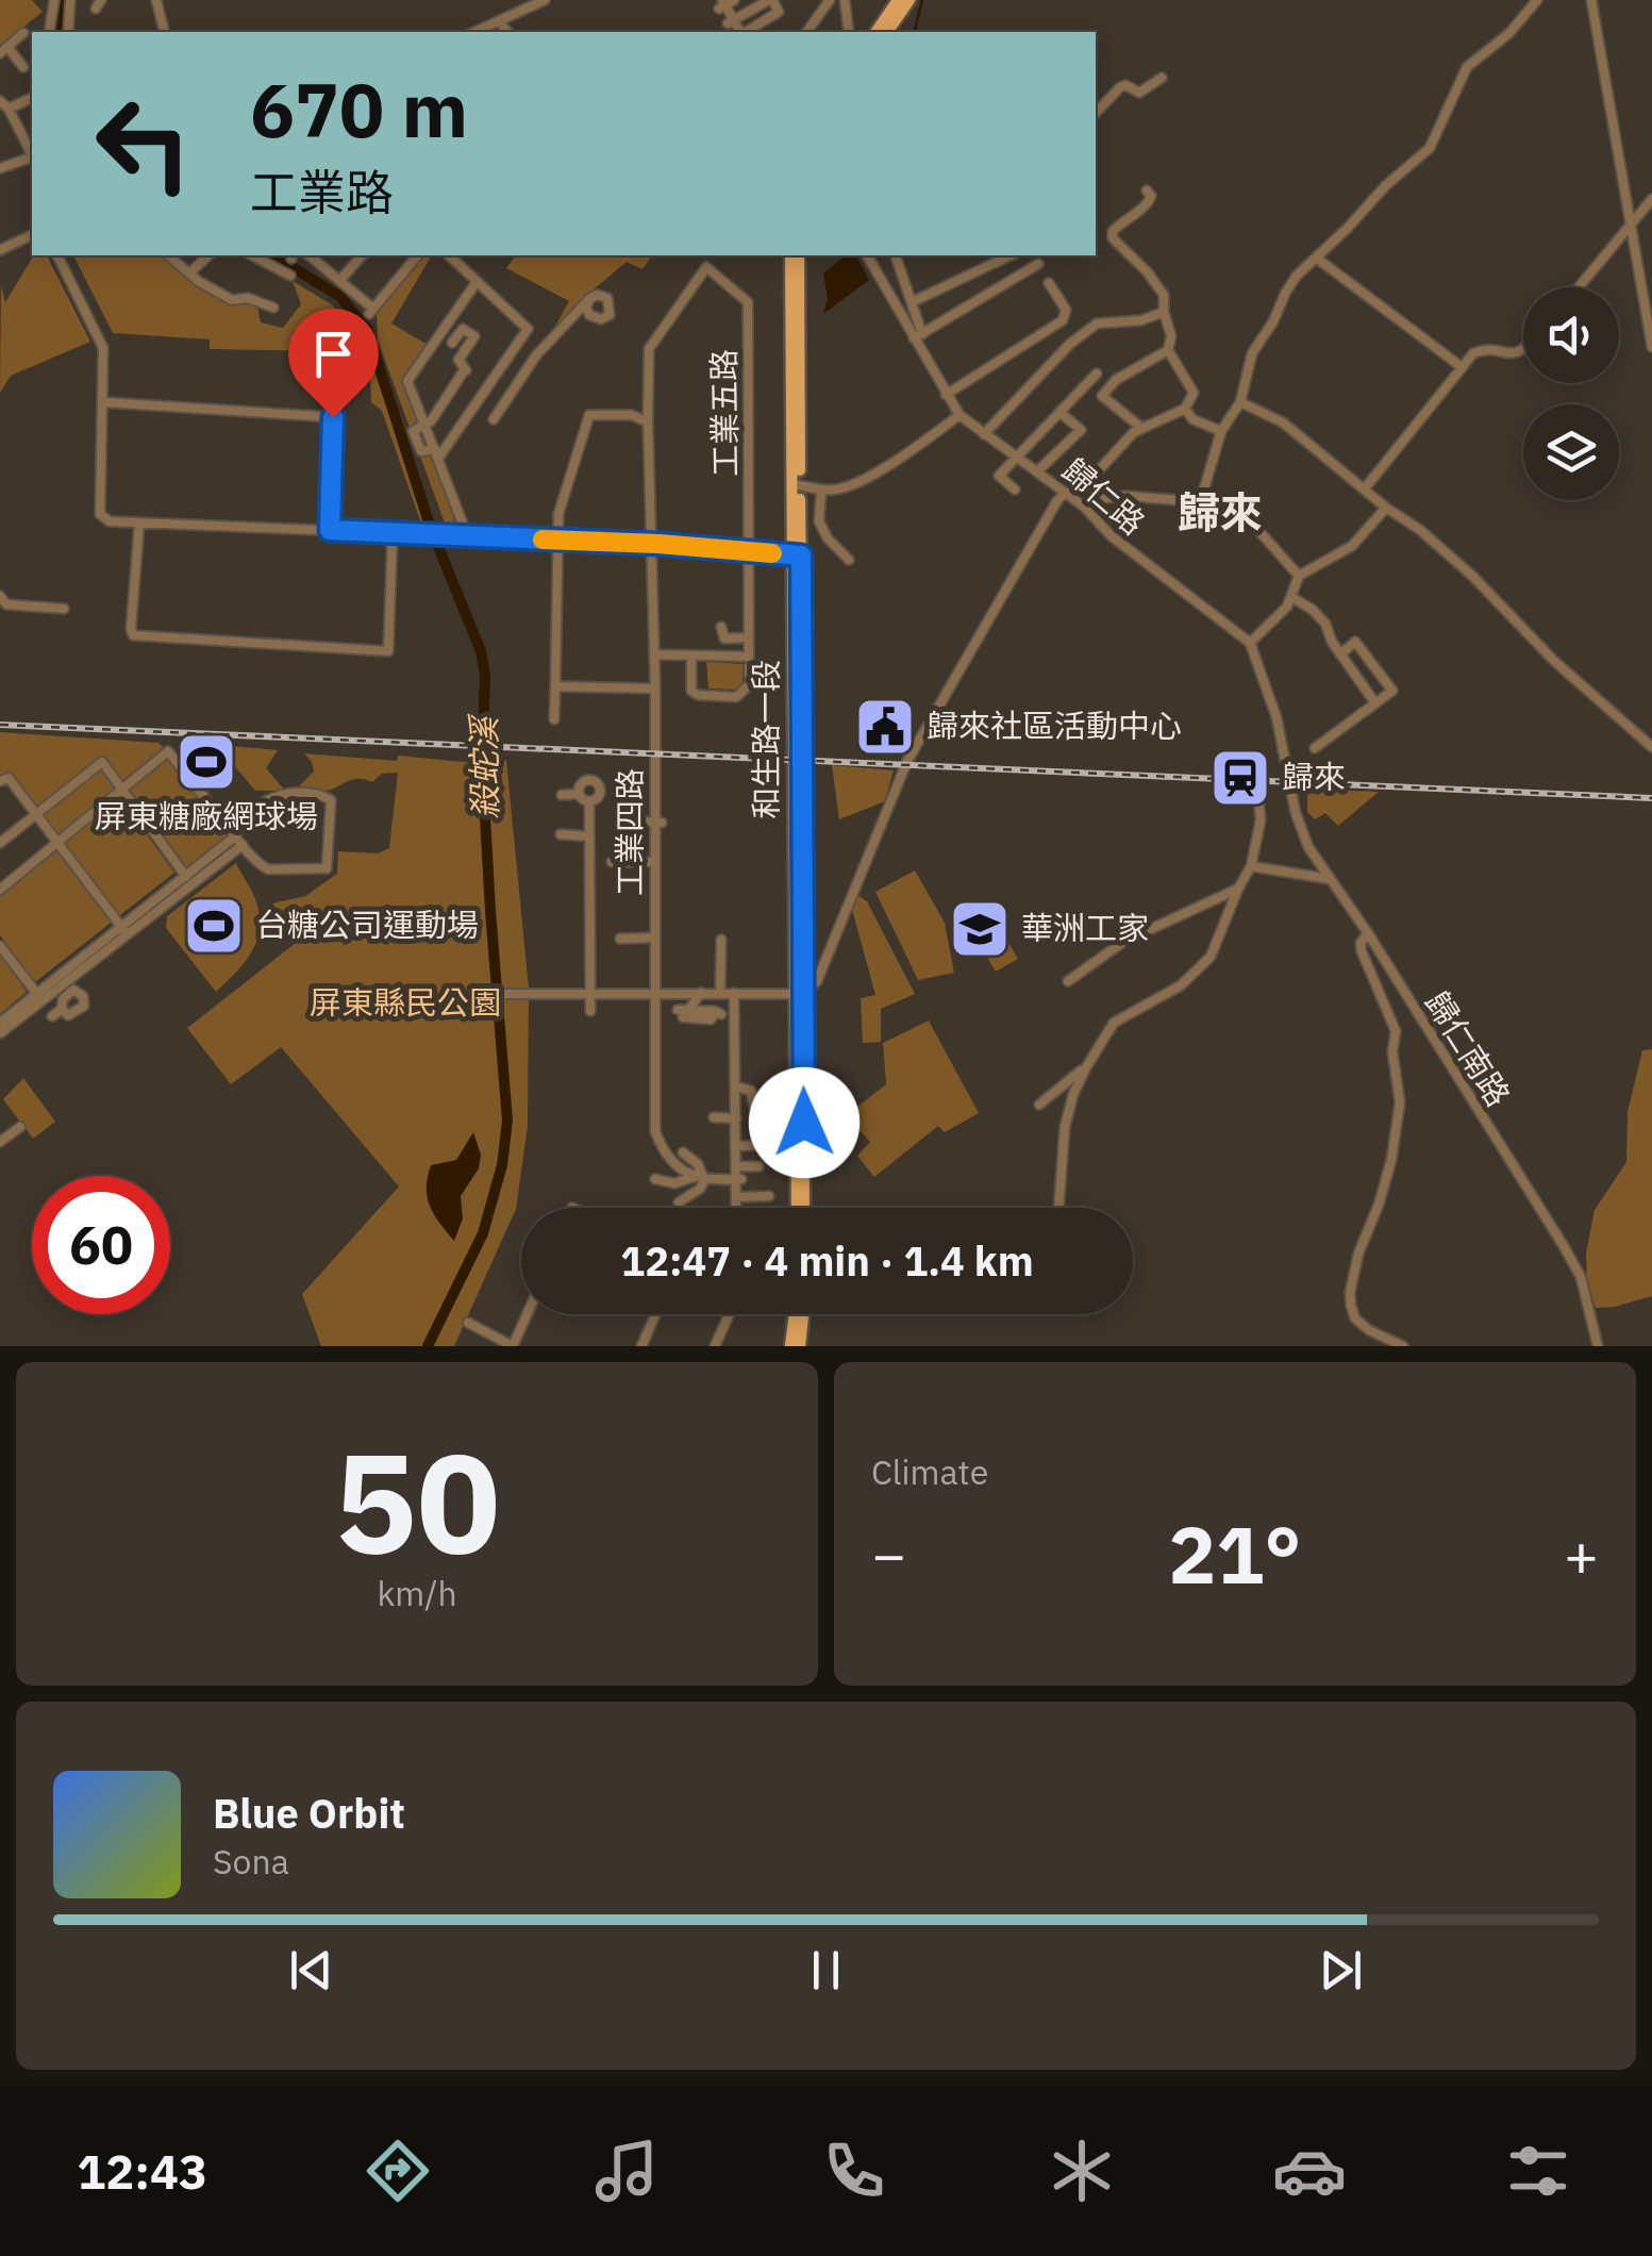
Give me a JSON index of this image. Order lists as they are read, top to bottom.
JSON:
{
  "streets": {
    "main road": ["和生路一段"],
    "street": [
      "工業五路",
      "歸仁路",
      "工業四路",
      "歸仁南路"
    ]
  },
  "crossings": [
    ["工業五路", "工業四路"],
    ["歸仁路", "歸仁南路"]
  ],
  "districts": ["歸來"],
  "water": ["殺蛇溪"],
  "parks": ["屏東縣民公園"],
  "places": {
    "public building": ["歸來社區活動中心"],
    "sports": ["屏東糖廠網球場", "台糖公司運動場"],
    "station": ["歸來"],
    "school or university": ["華洲工家"]
  },
  "page": {
    "turn": ["670 m", "工業路"],
    "limit": "60",
    "trip": "12:47 · 4 min · 1.4 km",
    "tile": [
      ["50", "km/h"],
      "Climate"
    ],
    "heat": ["−", "21°", "+"],
    "song": ["Blue Orbit", "Sona"],
    "tabs": "12:43"
  }
}
